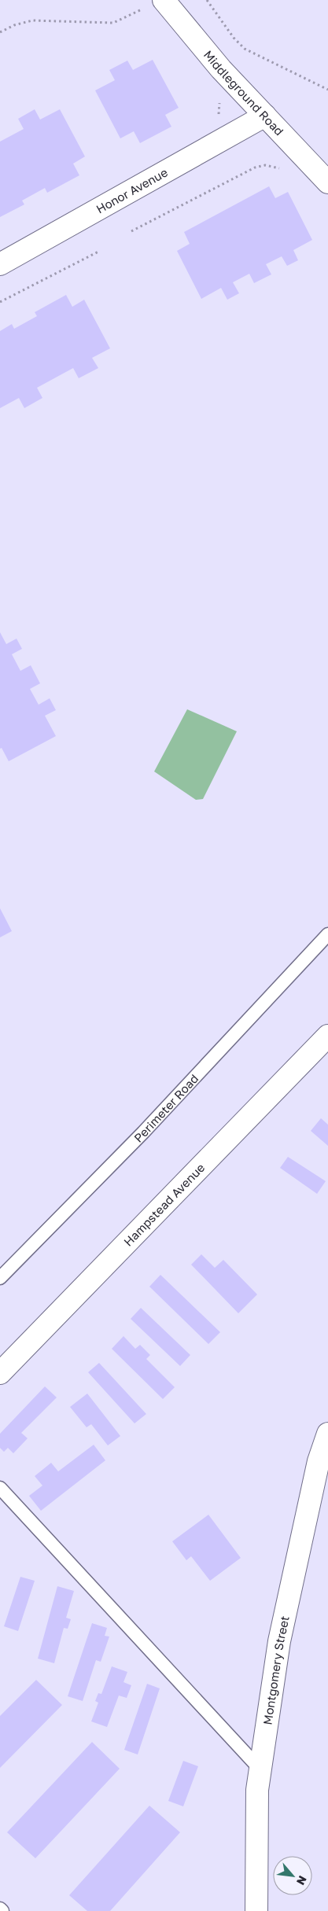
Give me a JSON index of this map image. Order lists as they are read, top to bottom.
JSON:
{
  "streets": {
    "street": [
      "Middleground Road",
      "Honor Avenue",
      "Hampstead Avenue",
      "Montgomery Street"
    ],
    "lane": ["Perimeter Road"]
  },
  "crossings": [
    ["Middleground Road", "Honor Avenue"]
  ],
  "north": "bottom right"
}
